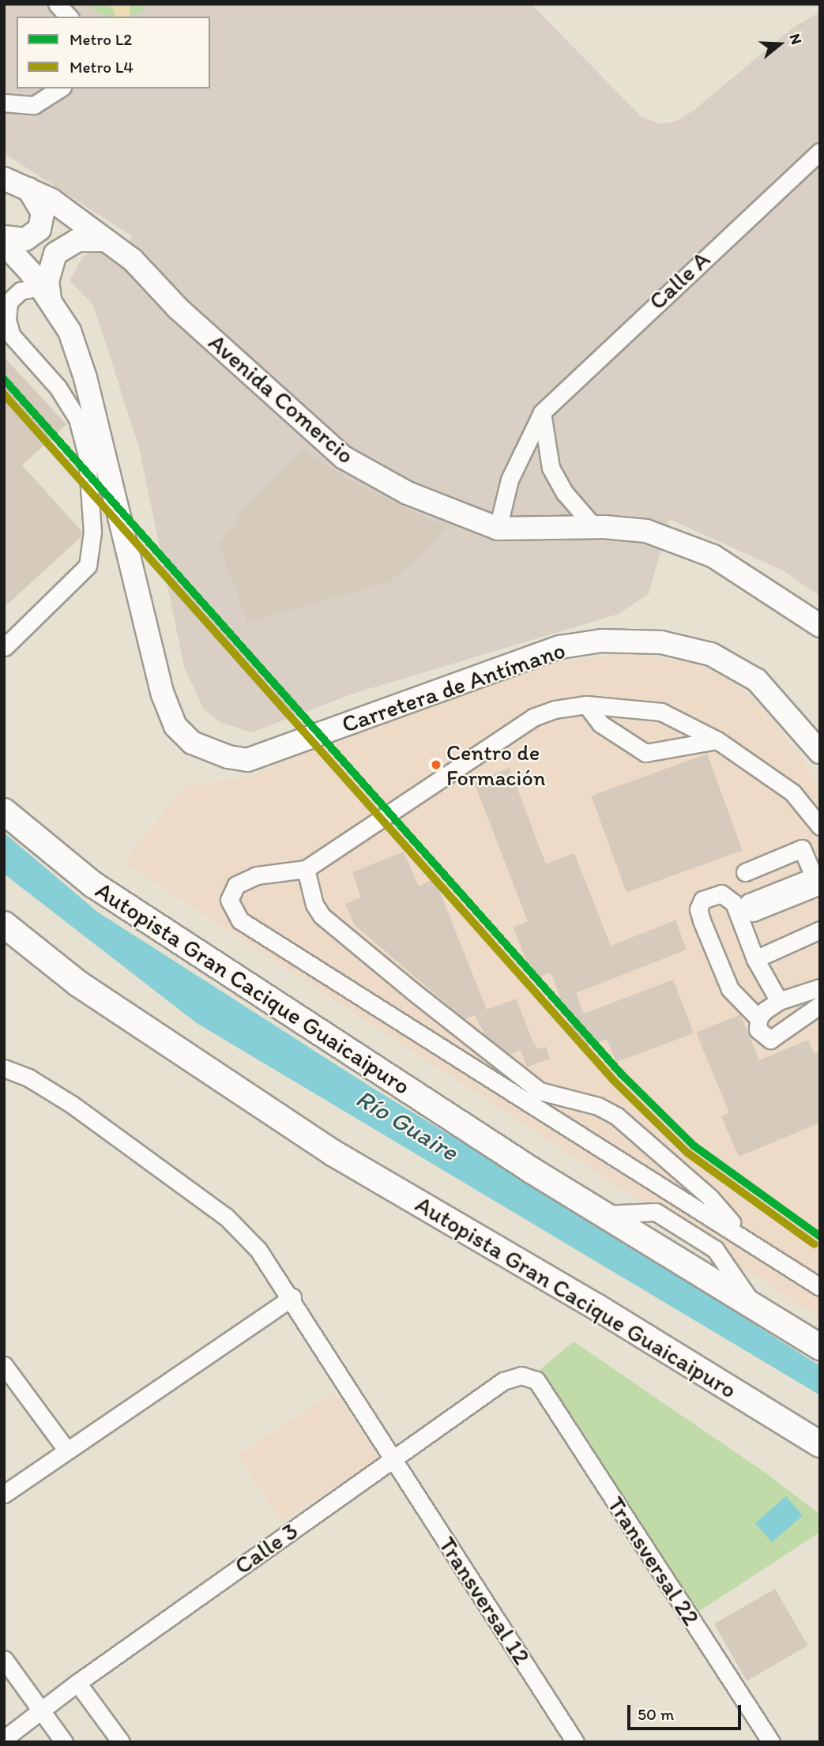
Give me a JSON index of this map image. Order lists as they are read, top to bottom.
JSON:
{
  "streets": {
    "highway": ["Autopista Gran Cacique Guaicaipuro"],
    "main road": ["Avenida Comercio", "Carretera de Antímano"],
    "street": [
      "Calle A",
      "Calle 3",
      "Transversal 22",
      "Transversal 12"
    ]
  },
  "crossings": [
    ["Calle 3", "Transversal 22"],
    ["Calle 3", "Transversal 12"]
  ],
  "water": ["Río Guaire"],
  "places": ["Centro de Formación"],
  "lines": ["metro line L2", "metro line L4"],
  "legend": ["Metro L2", "Metro L4"],
  "scale_bar": "50 m",
  "north": "right"
}
